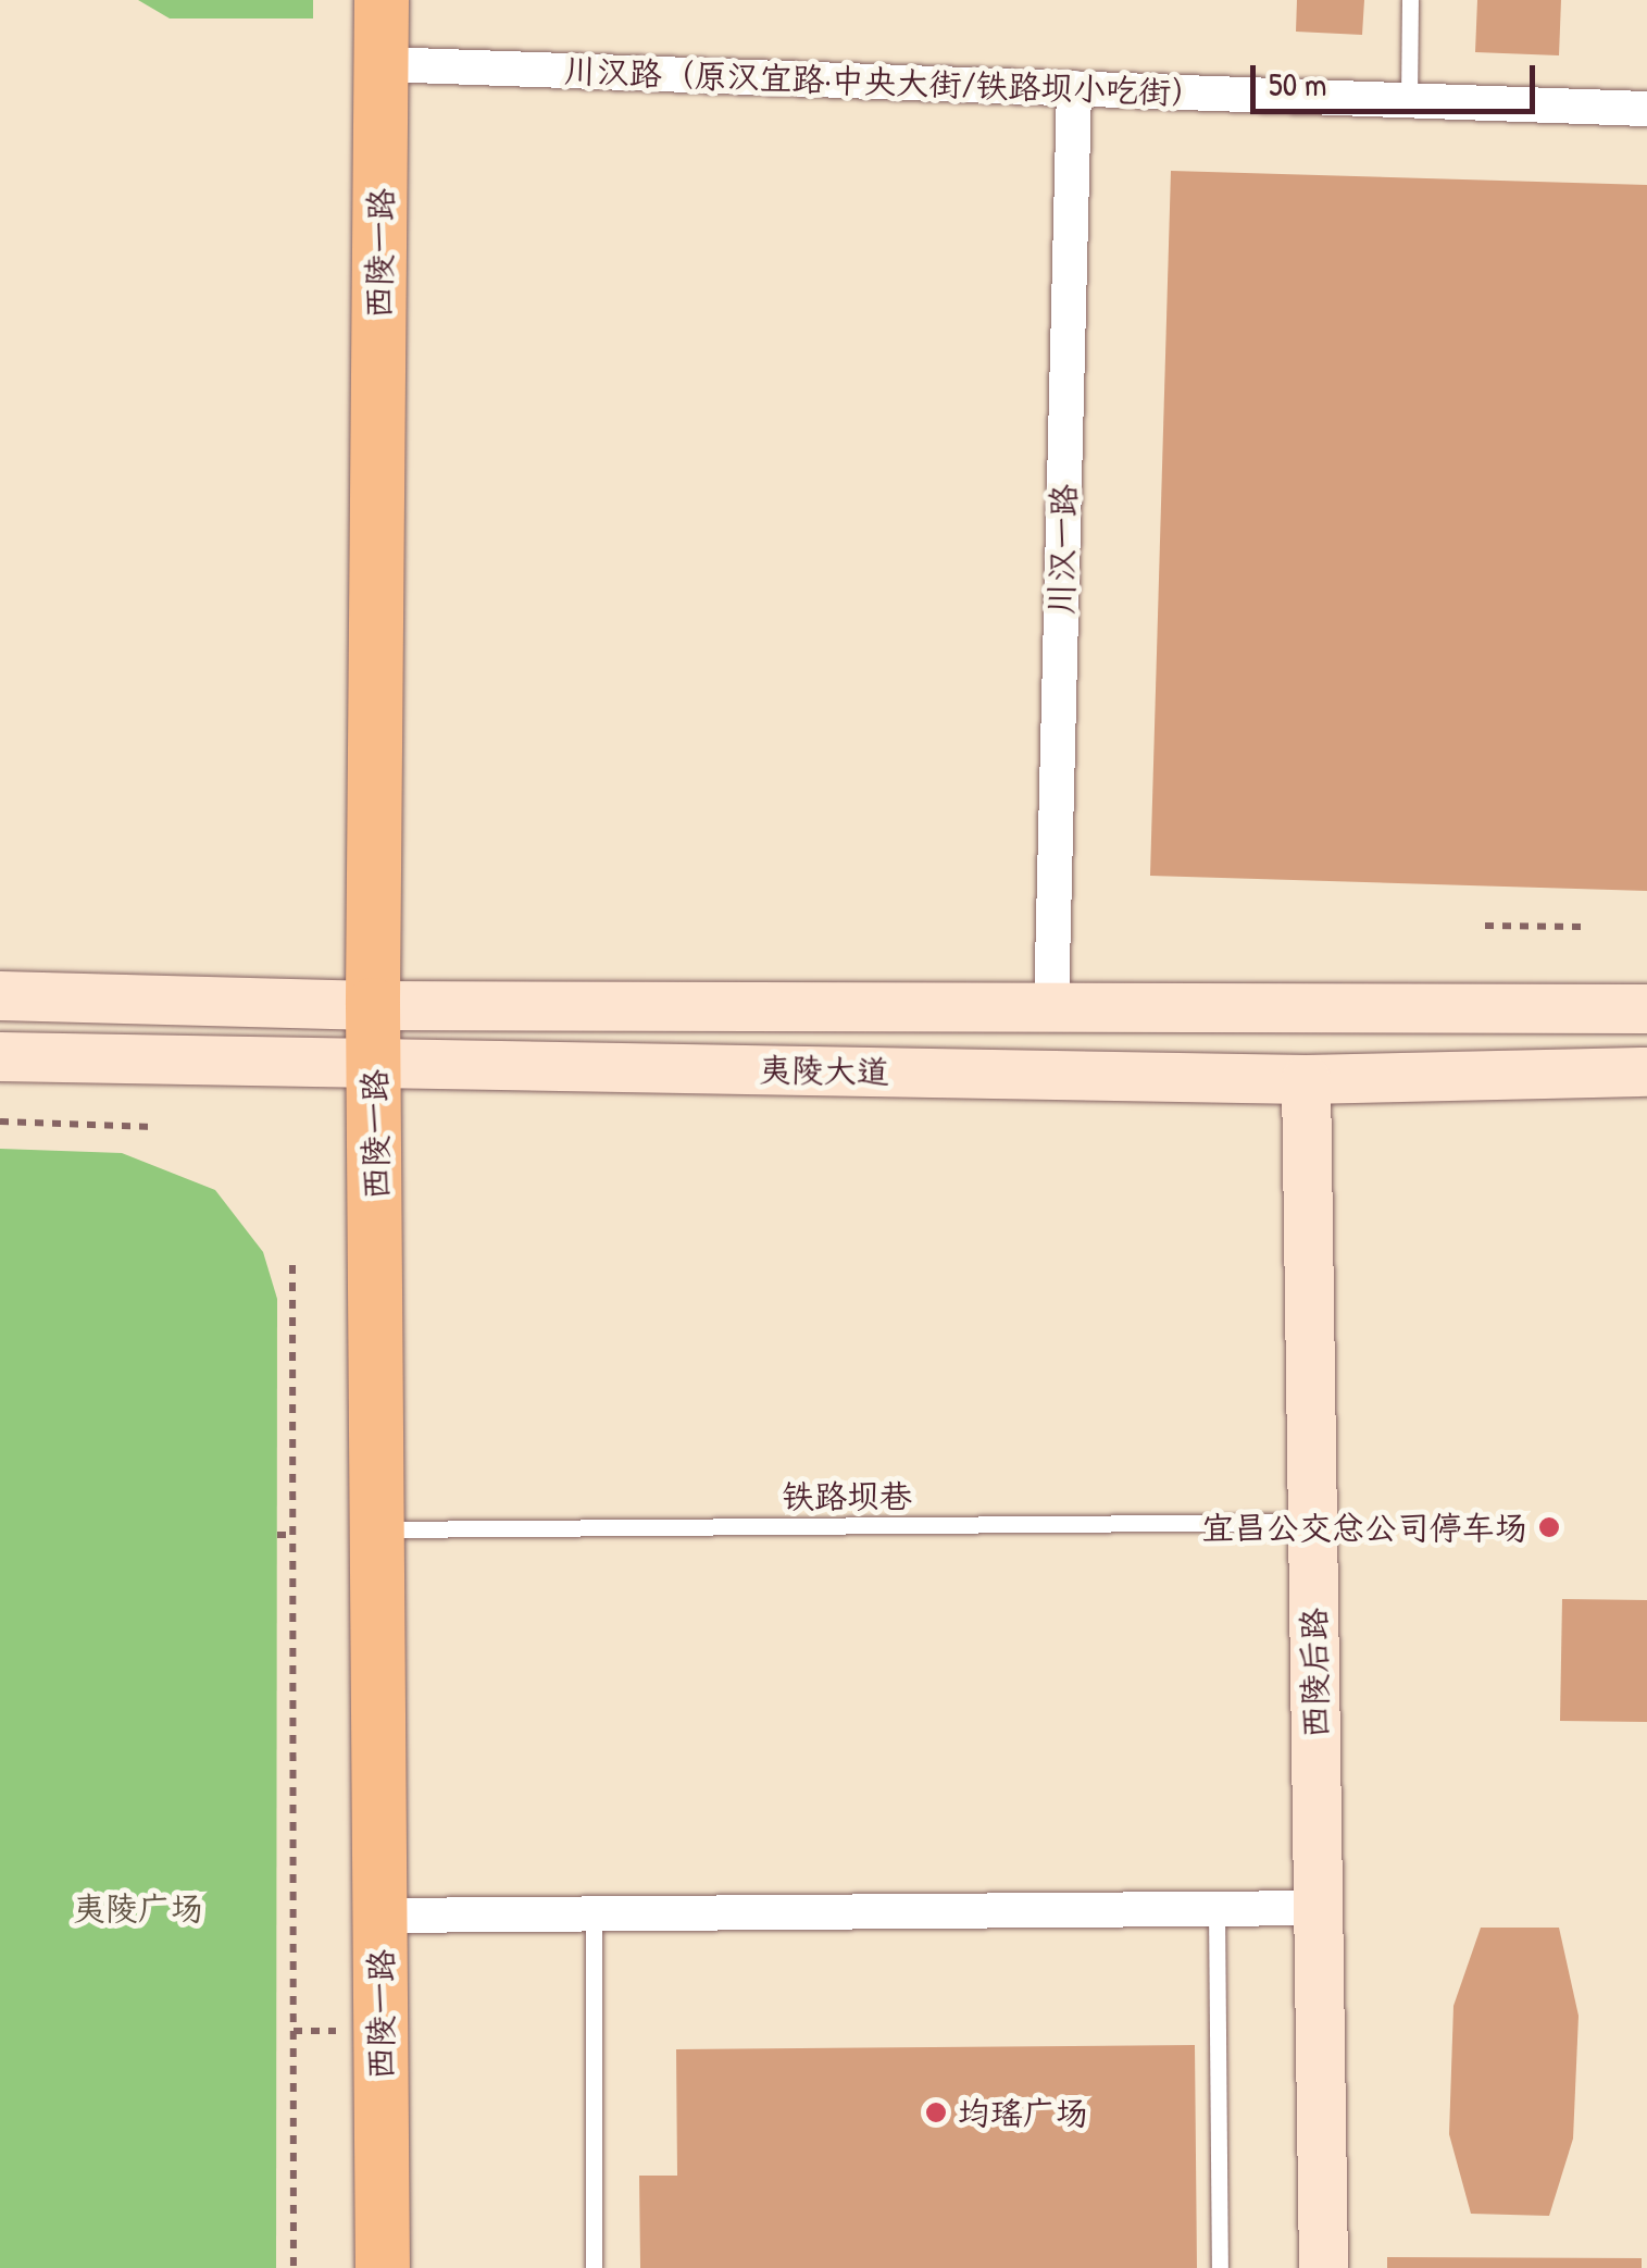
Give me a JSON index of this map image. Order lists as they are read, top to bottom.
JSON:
{
  "streets": {
    "main road": ["西陵一路", "夷陵大道", "西陵后路"],
    "street": ["川汉路（原汉宜路·中央大街/铁路坝小吃街）", "川汉一路"],
    "lane": ["铁路坝巷"]
  },
  "crossings": [
    ["川汉路（原汉宜路·中央大街/铁路坝小吃街）", "西陵一路"],
    ["川汉路（原汉宜路·中央大街/铁路坝小吃街）", "川汉一路"],
    ["西陵一路", "夷陵大道"],
    ["西陵一路", "铁路坝巷"],
    ["川汉一路", "夷陵大道"],
    ["夷陵大道", "西陵后路"],
    ["铁路坝巷", "西陵后路"]
  ],
  "parks": ["夷陵广场"],
  "places": ["宜昌公交总公司停车场", "均瑶广场"],
  "scale_bar": "50 m"
}
